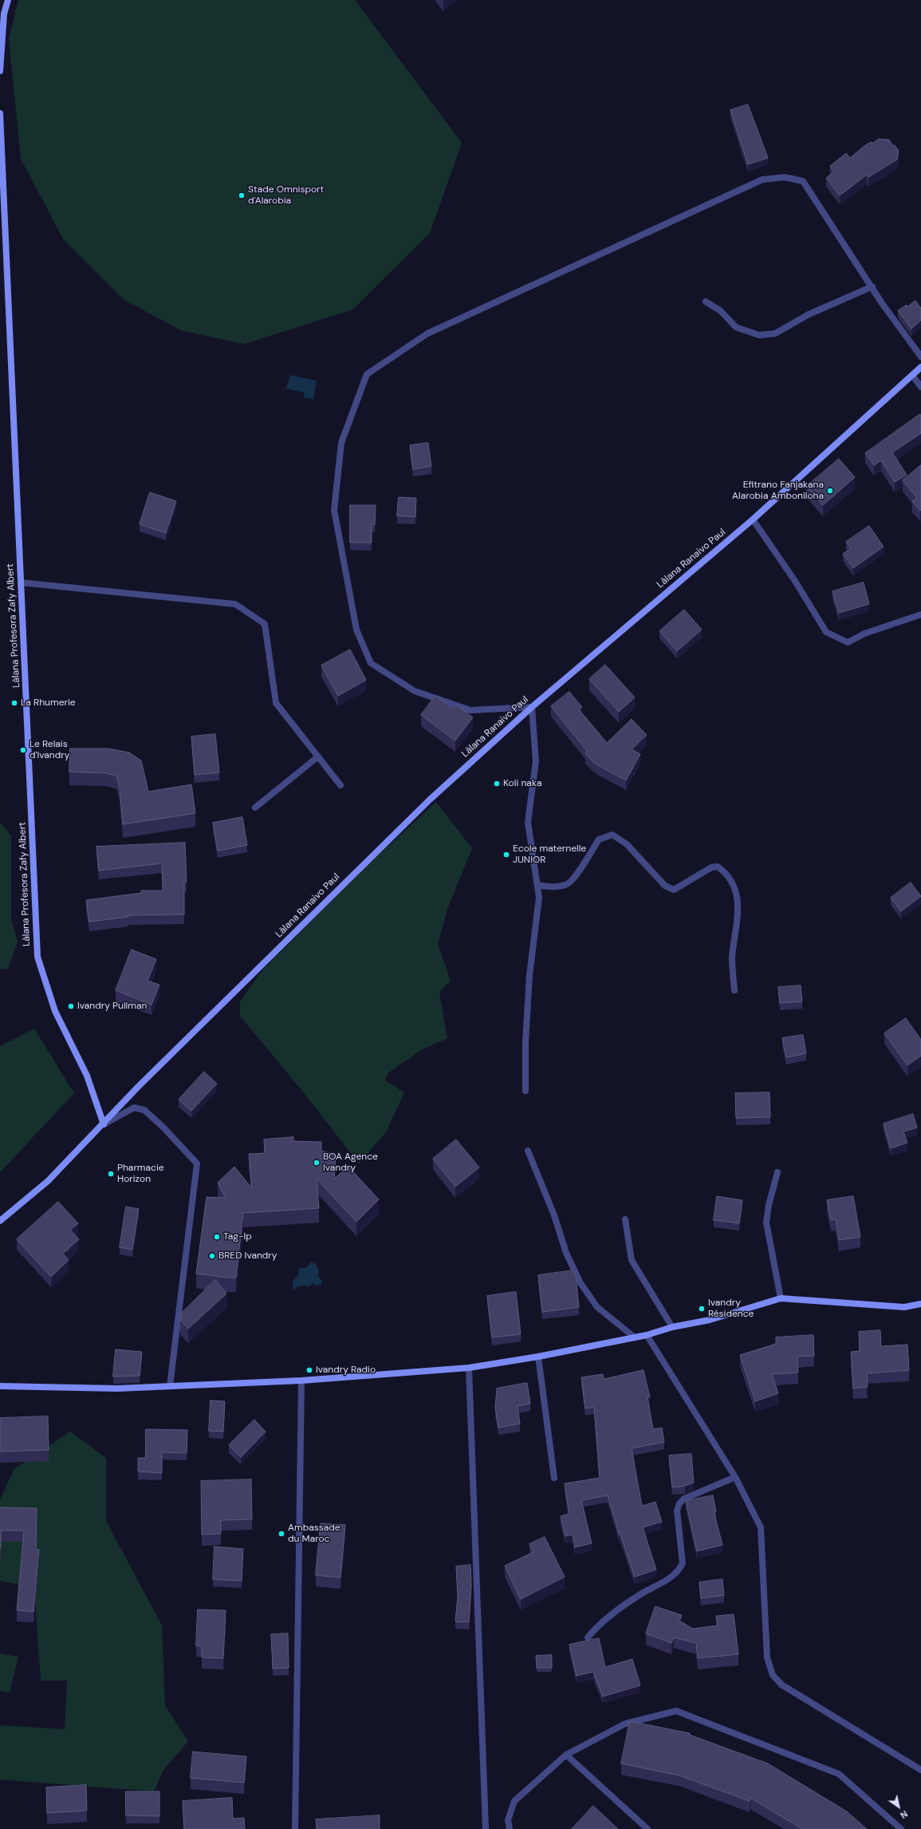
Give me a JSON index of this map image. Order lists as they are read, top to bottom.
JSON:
{
  "streets": {
    "street": ["Làlana Ranaivo Paul", "Làlana Profesora Zafy Albert"]
  },
  "crossings": [
    ["Làlana Ranaivo Paul", "Làlana Profesora Zafy Albert"]
  ],
  "places": [
    "Stade Omnisport d'Alarobia",
    "Efitrano Fanjakana Alarobia Amboniloha",
    "La Rhumerie",
    "Le Relais d'Ivandry",
    "Koli naka",
    "Ecole maternelle JUNIOR",
    "Ivandry Pullman",
    "BOA Agence Ivandry",
    "Pharmacie Horizon",
    "Tag-Ip",
    "BRED Ivandry",
    "Ivandry Résidence",
    "Ivandry Radio",
    "Ambassade du Maroc"
  ],
  "north": "bottom right"
}
